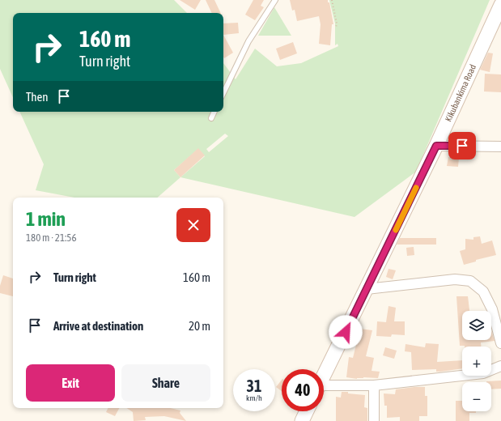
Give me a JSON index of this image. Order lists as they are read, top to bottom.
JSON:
{
  "streets": {
    "street": ["Kikubankima Road"]
  },
  "page": {
    "turn": ["160 m", "Turn right"],
    "then": "Then",
    "heading": ["1 min", "180 m · 21:56"],
    "list": [
      {
        "name": "Turn right",
        "value": "160 m"
      },
      {
        "name": "Arrive at destination",
        "value": "20 m"
      }
    ],
    "map_buttons": ["+", "−"],
    "buttons": ["Exit", "Share"],
    "speed": "31 km/h",
    "limit": "40"
  }
}
